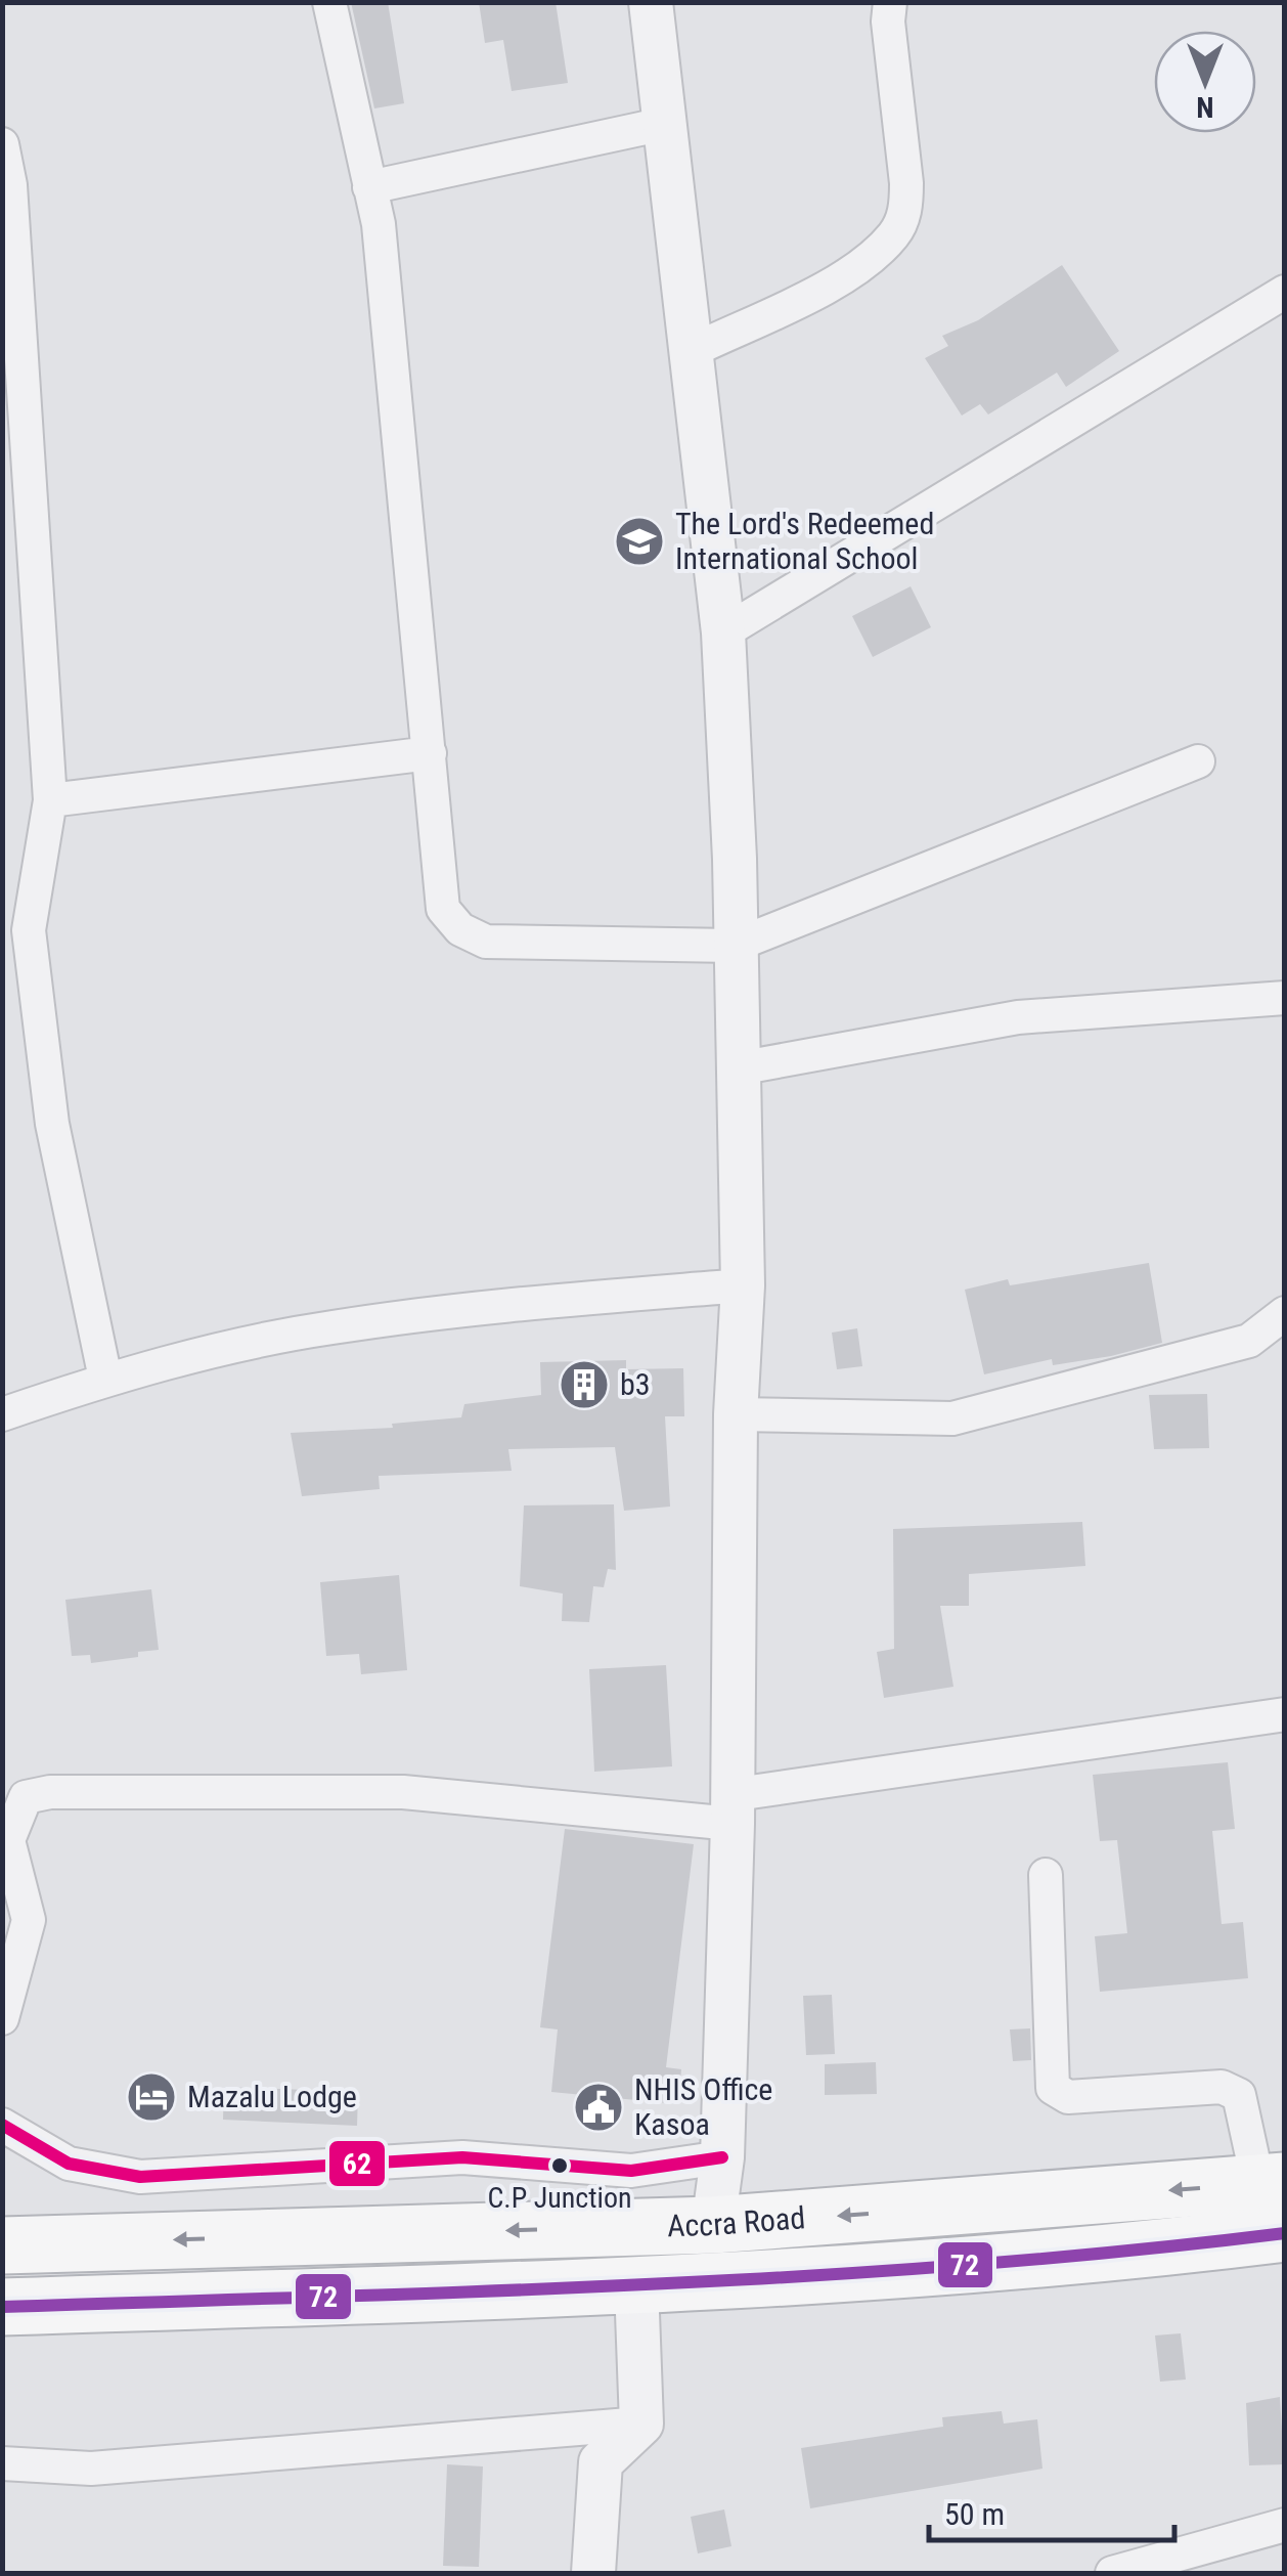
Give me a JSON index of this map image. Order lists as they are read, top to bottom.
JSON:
{
  "streets": {
    "highway": ["Accra Road"]
  },
  "places": {
    "school or university": ["The Lord's Redeemed International School"],
    "building": ["b3"],
    "hotel": ["Mazalu Lodge"],
    "public building": ["NHIS Office Kasoa"],
    "other": ["C.P Junction"]
  },
  "lines": ["transit line 62", "transit line 72"],
  "scale_bar": "50 m",
  "north": "bottom"
}
